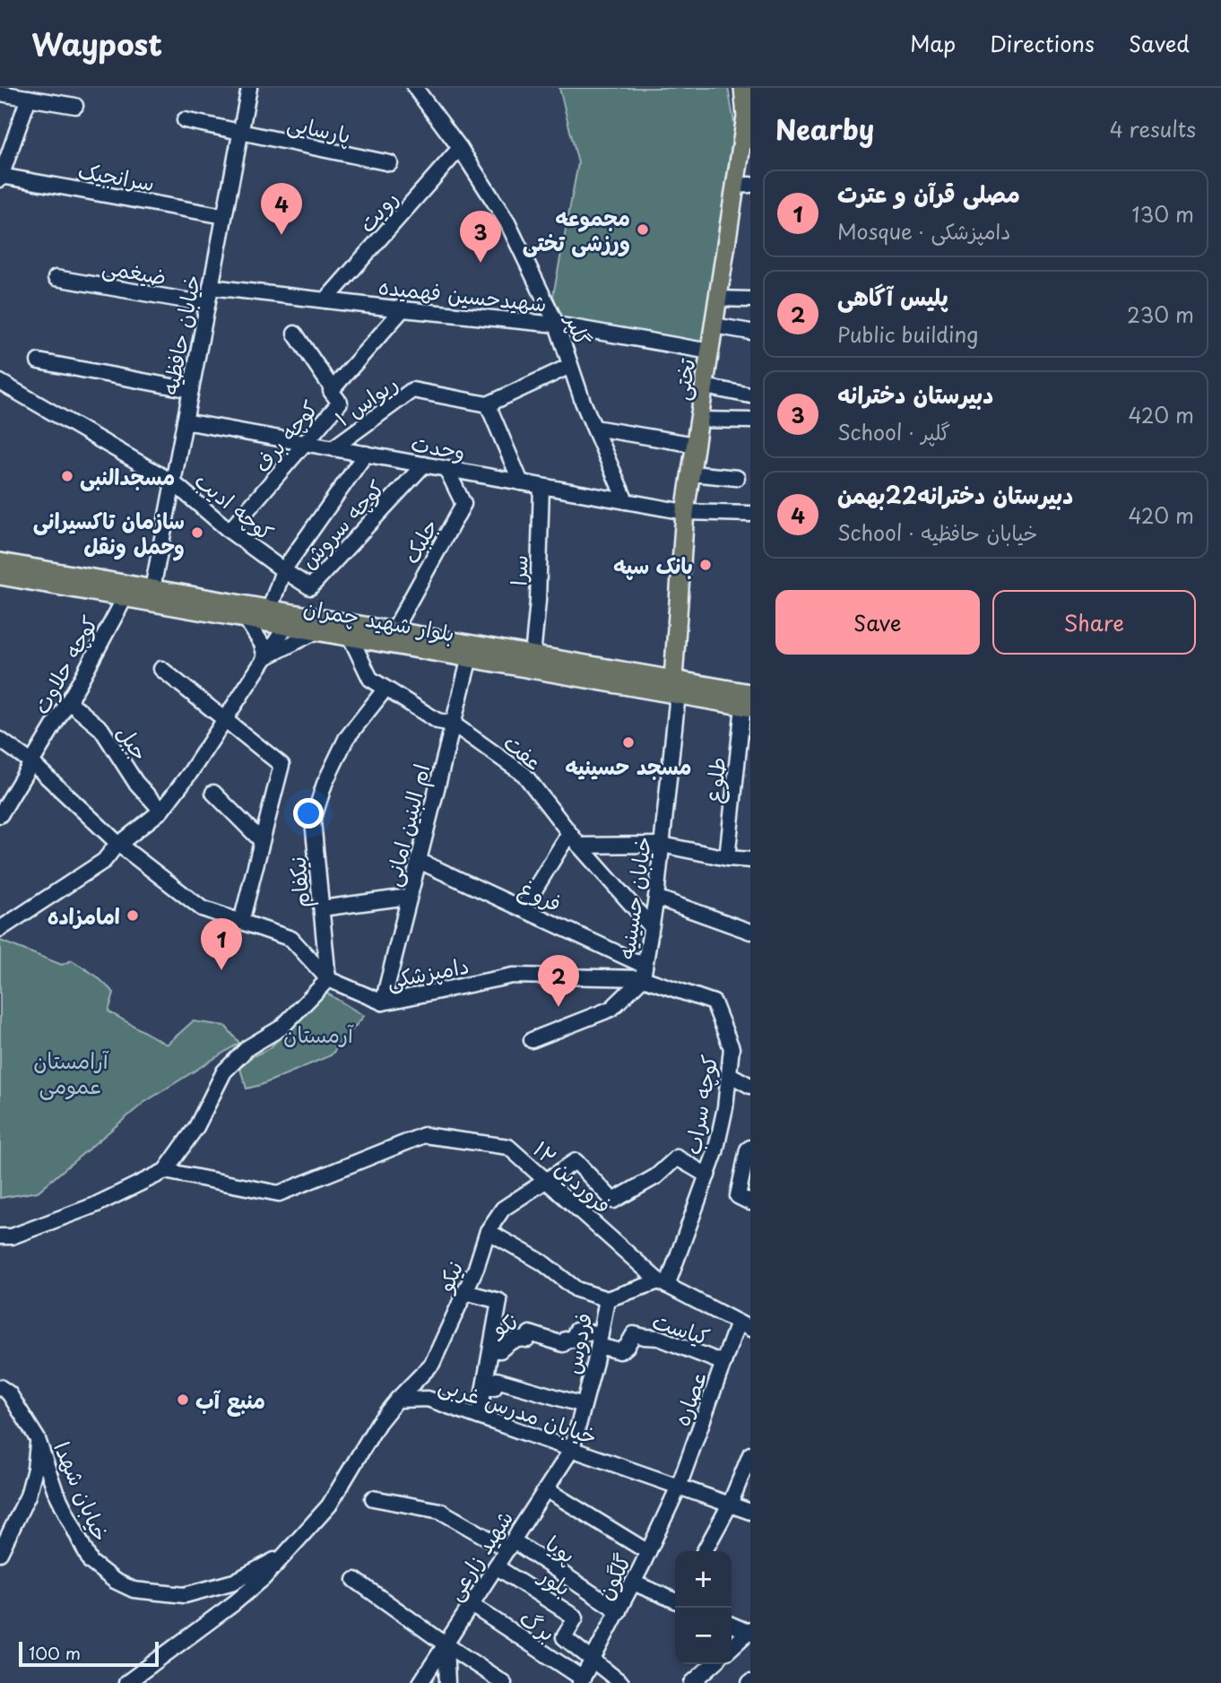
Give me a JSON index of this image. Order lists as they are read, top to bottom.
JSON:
{
  "streets": {
    "main road": ["تختی", "بلوار شهید چمران"],
    "street": [
      "پارسایی",
      "سرانجیک",
      "رویت",
      "ضیغمی",
      "شهیدحسین فهمیده",
      "گلپر",
      "خیابان حافظیه",
      "ریواس ۱",
      "کوچه برف",
      "وحدت",
      "کوچه ادیب",
      "کوچه سروش",
      "جلبک",
      "سرا",
      "کوچه حلاوت",
      "جبل",
      "عفت",
      "طلوع",
      "ام البنین امانی",
      "نیکفام",
      "فروغ",
      "خیابان حسینیه",
      "دامپزشکی",
      "کوچه سراب",
      "۱۲ فروردین",
      "نیکو",
      "نکو",
      "کیاست",
      "فردوس",
      "عصاره",
      "خیابان مدرس غربی",
      "خیابان شهدا",
      "پویا",
      "شهید زارعی",
      "گلگون",
      "بلور",
      "برگ"
    ]
  },
  "crossings": [
    ["پارسایی", "خیابان حافظیه"],
    ["سرانجیک", "خیابان حافظیه"],
    ["رویت", "شهیدحسین فهمیده"],
    ["رویت", "گلپر"],
    ["ضیغمی", "خیابان حافظیه"],
    ["شهیدحسین فهمیده", "گلپر"],
    ["شهیدحسین فهمیده", "خیابان حافظیه"],
    ["شهیدحسین فهمیده", "تختی"],
    ["شهیدحسین فهمیده", "کوچه برف"],
    ["گلپر", "وحدت"],
    ["خیابان حافظیه", "وحدت"],
    ["خیابان حافظیه", "کوچه ادیب"],
    ["خیابان حافظیه", "بلوار شهید چمران"],
    ["تختی", "وحدت"],
    ["تختی", "بلوار شهید چمران"],
    ["تختی", "خیابان حسینیه"],
    ["ریواس ۱", "وحدت"],
    ["کوچه برف", "وحدت"],
    ["کوچه برف", "کوچه ادیب"],
    ["وحدت", "کوچه سروش"],
    ["وحدت", "جلبک"],
    ["وحدت", "سرا"],
    ["کوچه ادیب", "کوچه سروش"],
    ["کوچه ادیب", "بلوار شهید چمران"],
    ["جلبک", "بلوار شهید چمران"],
    ["سرا", "بلوار شهید چمران"],
    ["بلوار شهید چمران", "کوچه حلاوت"],
    ["بلوار شهید چمران", "عفت"],
    ["بلوار شهید چمران", "طلوع"],
    ["بلوار شهید چمران", "ام البنین امانی"],
    ["بلوار شهید چمران", "خیابان حسینیه"],
    ["کوچه حلاوت", "جبل"],
    ["کوچه حلاوت", "دامپزشکی"],
    ["عفت", "ام البنین امانی"],
    ["عفت", "نیکفام"],
    ["عفت", "خیابان حسینیه"],
    ["ام البنین امانی", "فروغ"],
    ["ام البنین امانی", "دامپزشکی"],
    ["نیکفام", "دامپزشکی"],
    ["فروغ", "خیابان حسینیه"],
    ["فروغ", "دامپزشکی"],
    ["فروغ", "کوچه سراب"],
    ["خیابان حسینیه", "دامپزشکی"],
    ["خیابان حسینیه", "کوچه سراب"],
    ["دامپزشکی", "کوچه سراب"],
    ["کوچه سراب", "۱۲ فروردین"],
    ["کوچه سراب", "نیکو"],
    ["کوچه سراب", "فردوس"],
    ["۱۲ فروردین", "نیکو"],
    ["۱۲ فروردین", "فردوس"],
    ["۱۲ فروردین", "عصاره"],
    ["نیکو", "نکو"],
    ["نیکو", "خیابان مدرس غربی"],
    ["نکو", "کیاست"],
    ["نکو", "فردوس"],
    ["نکو", "خیابان مدرس غربی"],
    ["کیاست", "فردوس"],
    ["کیاست", "عصاره"],
    ["فردوس", "خیابان مدرس غربی"],
    ["فردوس", "شهید زارعی"],
    ["عصاره", "خیابان مدرس غربی"],
    ["عصاره", "گلگون"],
    ["خیابان مدرس غربی", "شهید زارعی"],
    ["خیابان مدرس غربی", "گلگون"],
    ["پویا", "شهید زارعی"],
    ["پویا", "گلگون"],
    ["شهید زارعی", "بلور"],
    ["شهید زارعی", "برگ"],
    ["گلگون", "بلور"],
    ["گلگون", "برگ"]
  ],
  "parks": ["آرمستان", "آرامستان عمومی"],
  "places": [
    "مجموعه ورزشی تختی",
    "مسجدالنبی",
    "سازمان تاکسیرانی وحمل ونقل",
    "بانک سپه",
    "مسجد حسینیه",
    "امامزاده",
    "منبع آب"
  ],
  "scale_bar": "100 m",
  "page": {
    "header": "Waypost",
    "nav": ["Map", "Directions", "Saved"],
    "heading": ["Nearby", "4 results"],
    "list": [
      {
        "mark": "1",
        "name": "مصلی قرآن و عترت",
        "note": "Mosque · دامپزشکی",
        "value": "130 m"
      },
      {
        "mark": "2",
        "name": "پلیس آگاهی",
        "note": "Public building",
        "value": "230 m"
      },
      {
        "mark": "3",
        "name": "دبیرستان دخترانه",
        "note": "School · گلپر",
        "value": "420 m"
      },
      {
        "mark": "4",
        "name": "دبیرستان دخترانه22بهمن",
        "note": "School · خیابان حافظیه",
        "value": "420 m"
      }
    ],
    "pins": [
      "4",
      "3",
      "1",
      "2"
    ],
    "buttons": ["Save", "Share"],
    "map_buttons": ["+", "−"],
    "scale": "100 m"
  }
}
